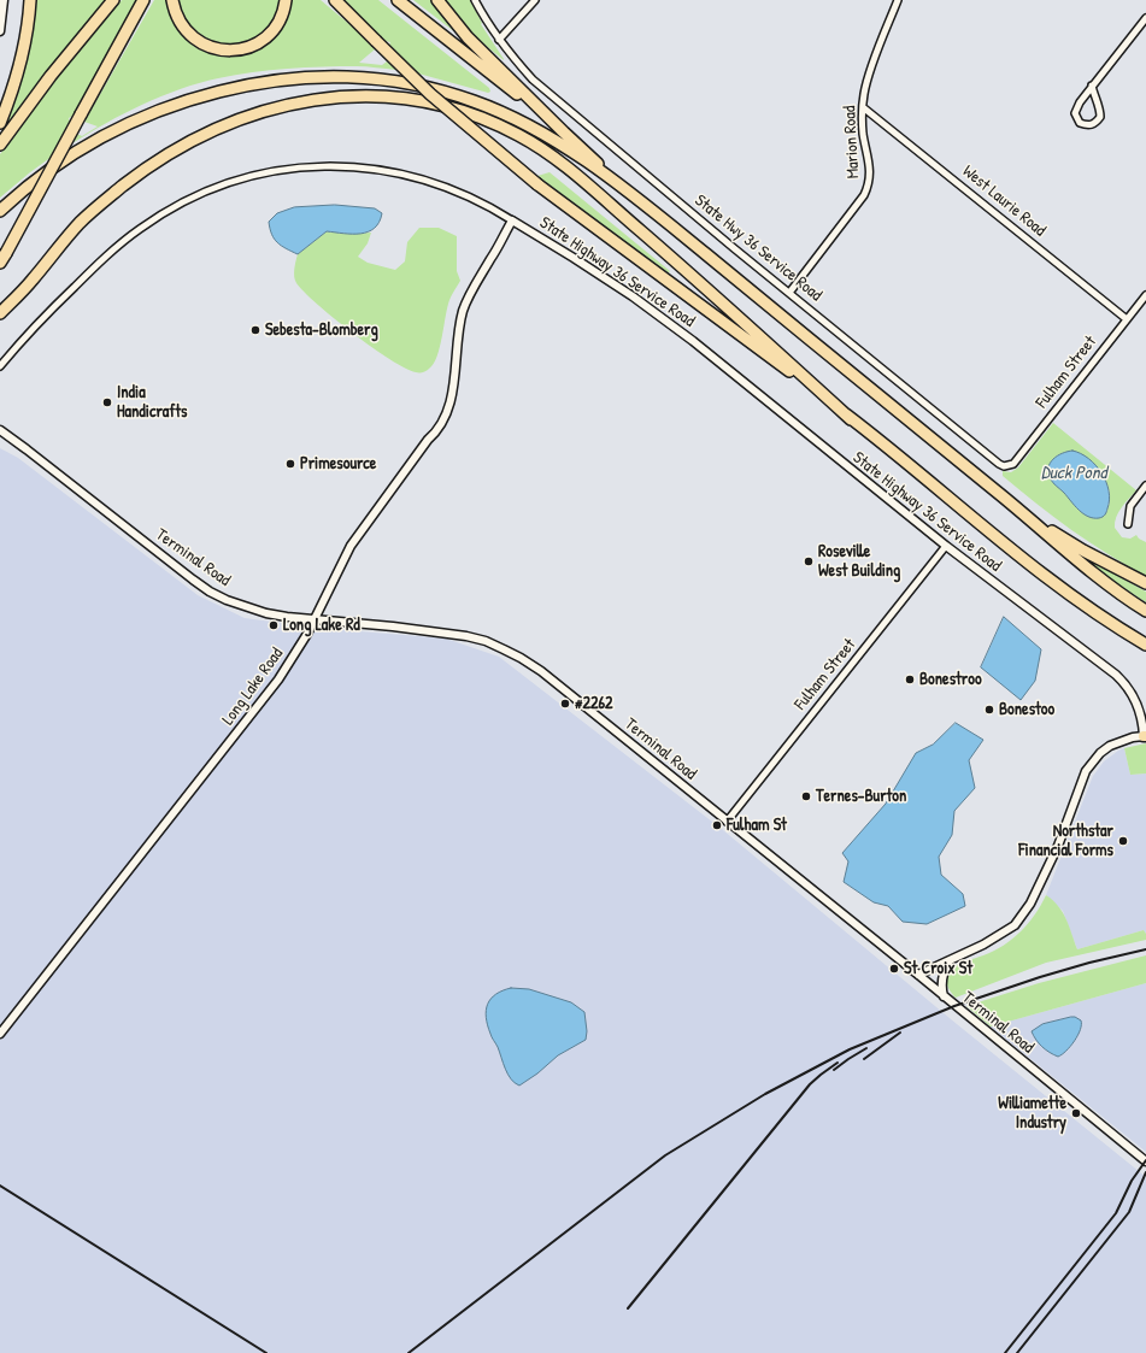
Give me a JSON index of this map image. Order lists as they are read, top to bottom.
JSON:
{
  "streets": {
    "street": [
      "Marion Road",
      "West Laurie Road",
      "State Hwy 36 Service Road",
      "State Highway 36 Service Road",
      "Fulham Street",
      "Terminal Road",
      "Long Lake Road"
    ]
  },
  "crossings": [
    ["Marion Road", "West Laurie Road"],
    ["Marion Road", "State Hwy 36 Service Road"],
    ["West Laurie Road", "Fulham Street"],
    ["State Hwy 36 Service Road", "Fulham Street"],
    ["State Highway 36 Service Road", "Fulham Street"],
    ["State Highway 36 Service Road", "Long Lake Road"],
    ["Fulham Street", "Terminal Road"],
    ["Terminal Road", "Long Lake Road"]
  ],
  "water": ["Duck Pond"],
  "places": [
    "Sebesta-Blomberg",
    "India Handicrafts",
    "Primesource",
    "Roseville West Building",
    "Long Lake Rd",
    "Bonestroo",
    "#2262",
    "Bonestoo",
    "Ternes-Burton",
    "Fulham St",
    "Northstar Financial Forms",
    "St Croix St",
    "Williamette Industry"
  ]
}
